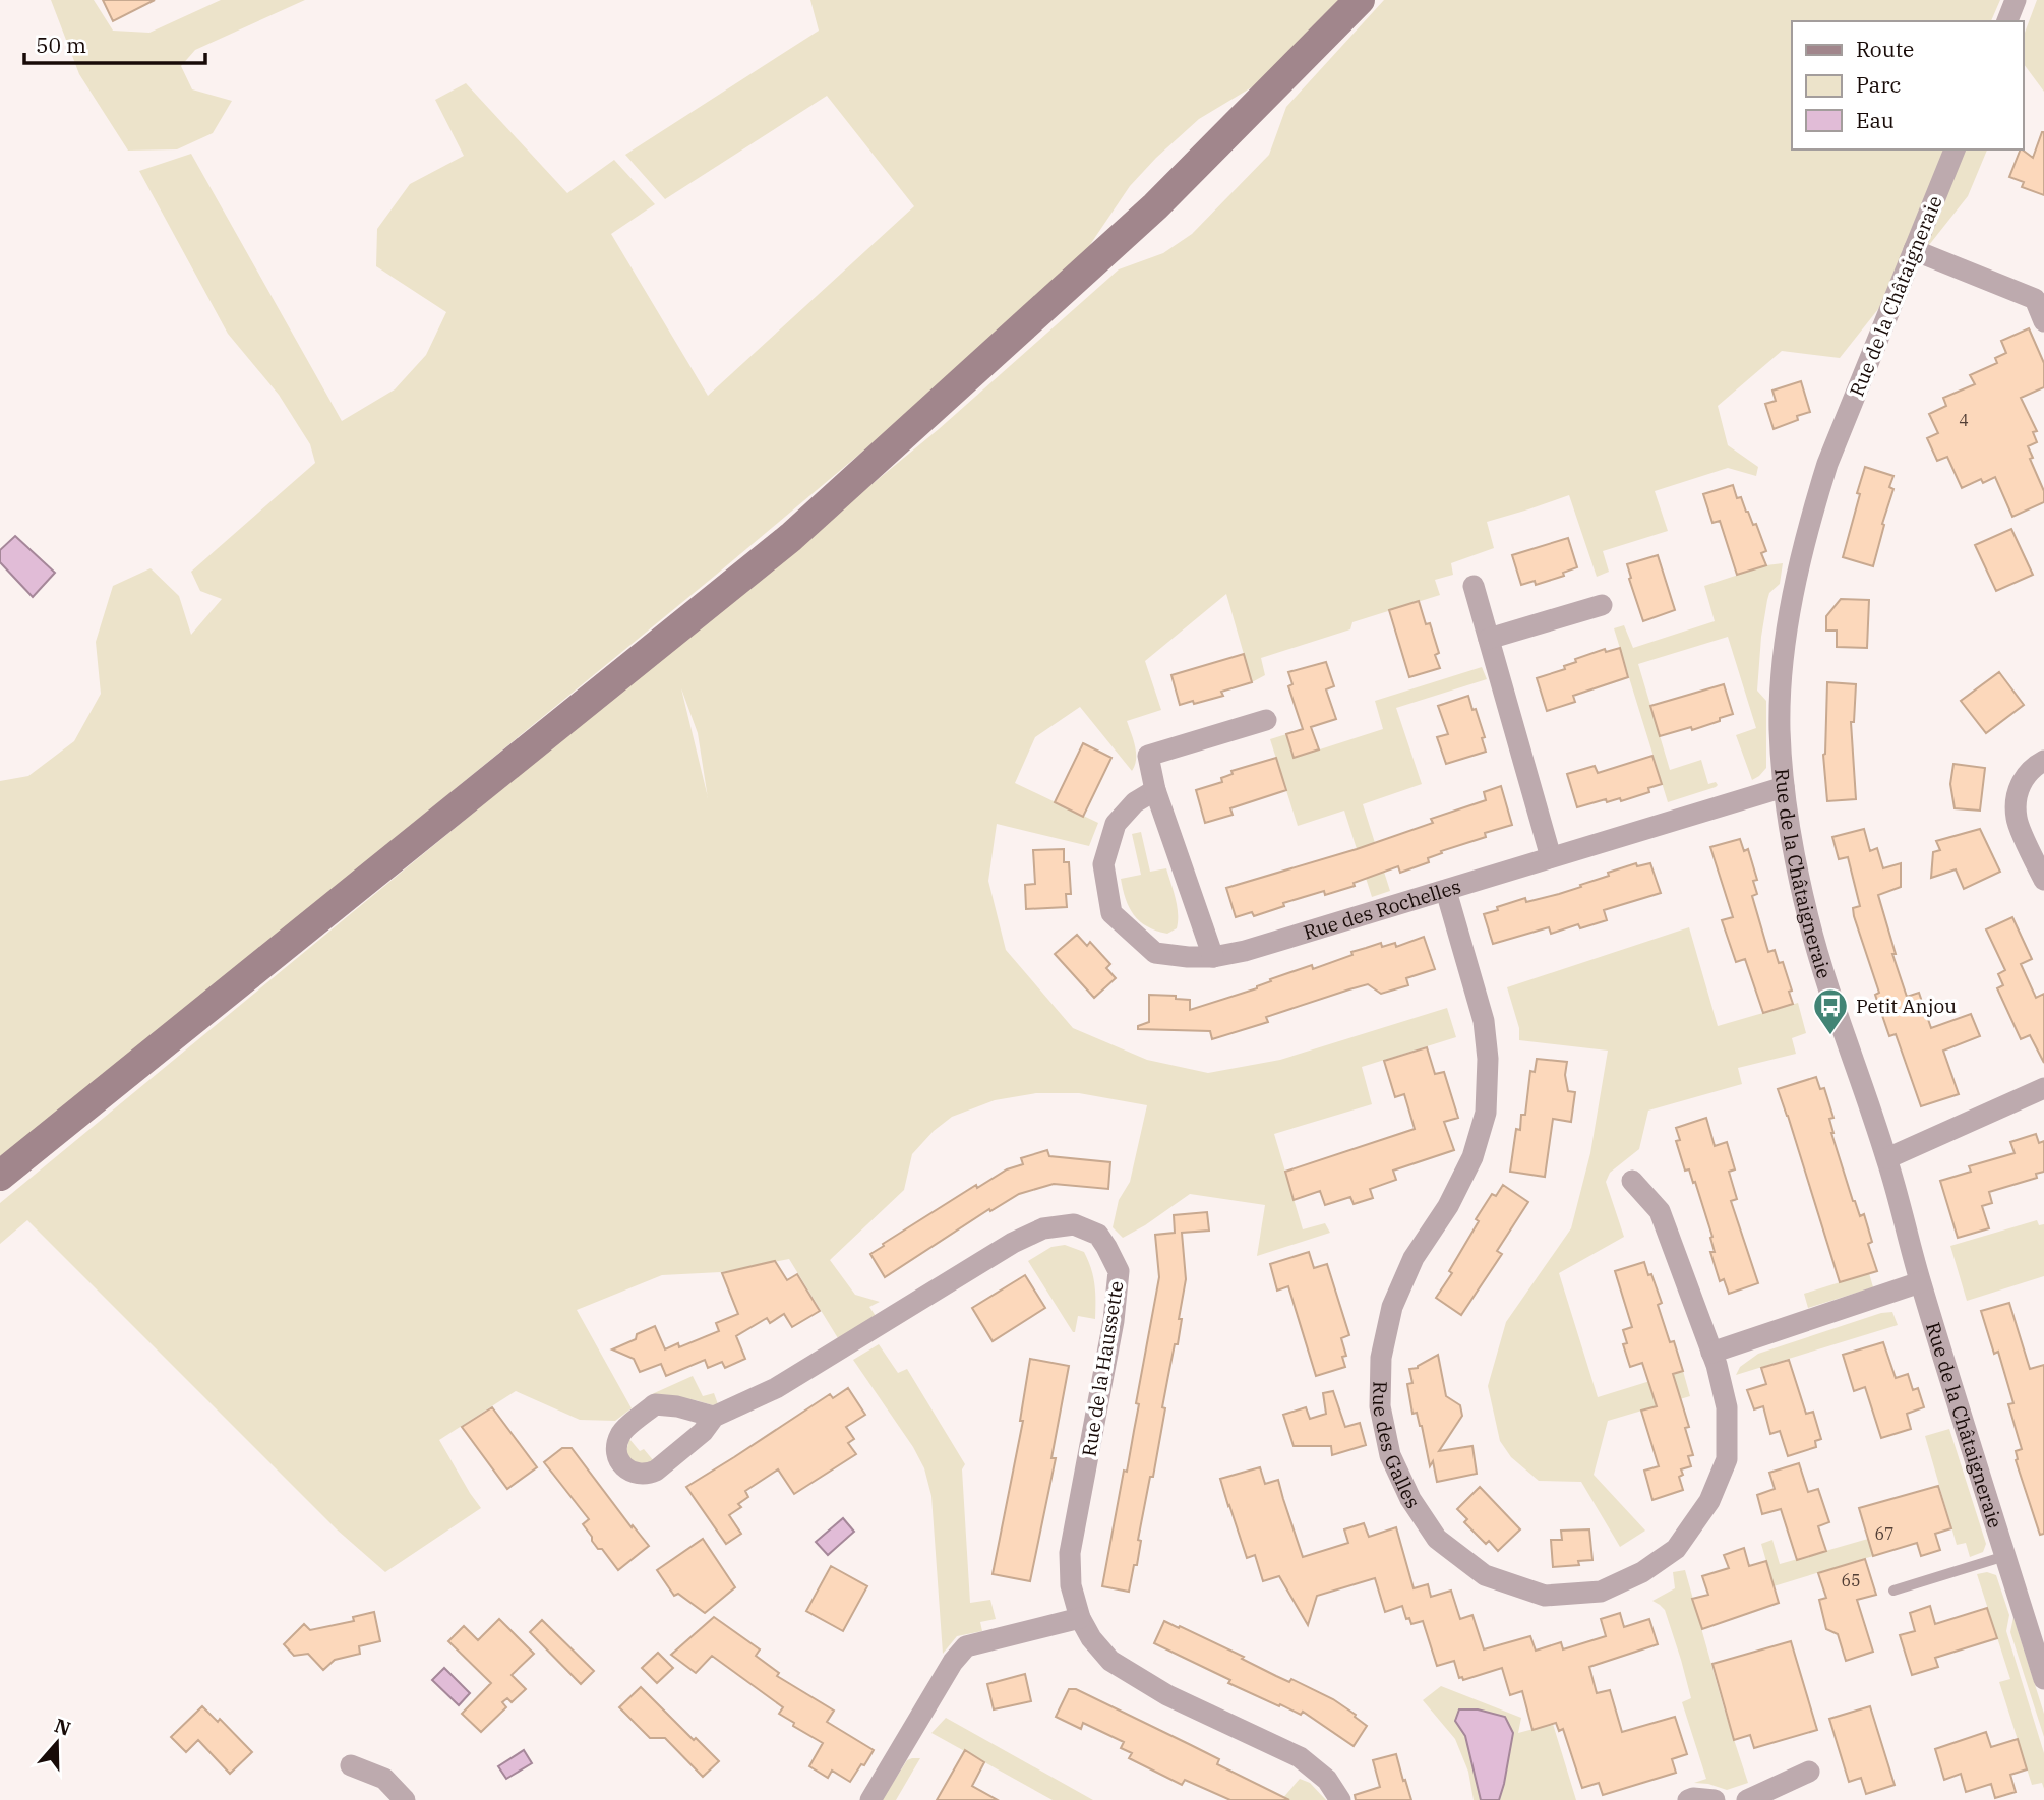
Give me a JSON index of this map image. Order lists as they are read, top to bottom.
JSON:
{
  "streets": {
    "street": [
      "Rue de la Châtaigneraie",
      "Rue des Rochelles",
      "Rue de la Haussette",
      "Rue des Galles"
    ]
  },
  "crossings": [
    ["Rue de la Châtaigneraie", "Rue des Rochelles"],
    ["Rue des Rochelles", "Rue des Galles"]
  ],
  "places": {
    "bus stop": ["Petit Anjou"]
  },
  "house_numbers": ["4", "67", "65"],
  "legend": ["Route", "Parc", "Eau"],
  "scale_bar": "50 m",
  "north": "top"
}
